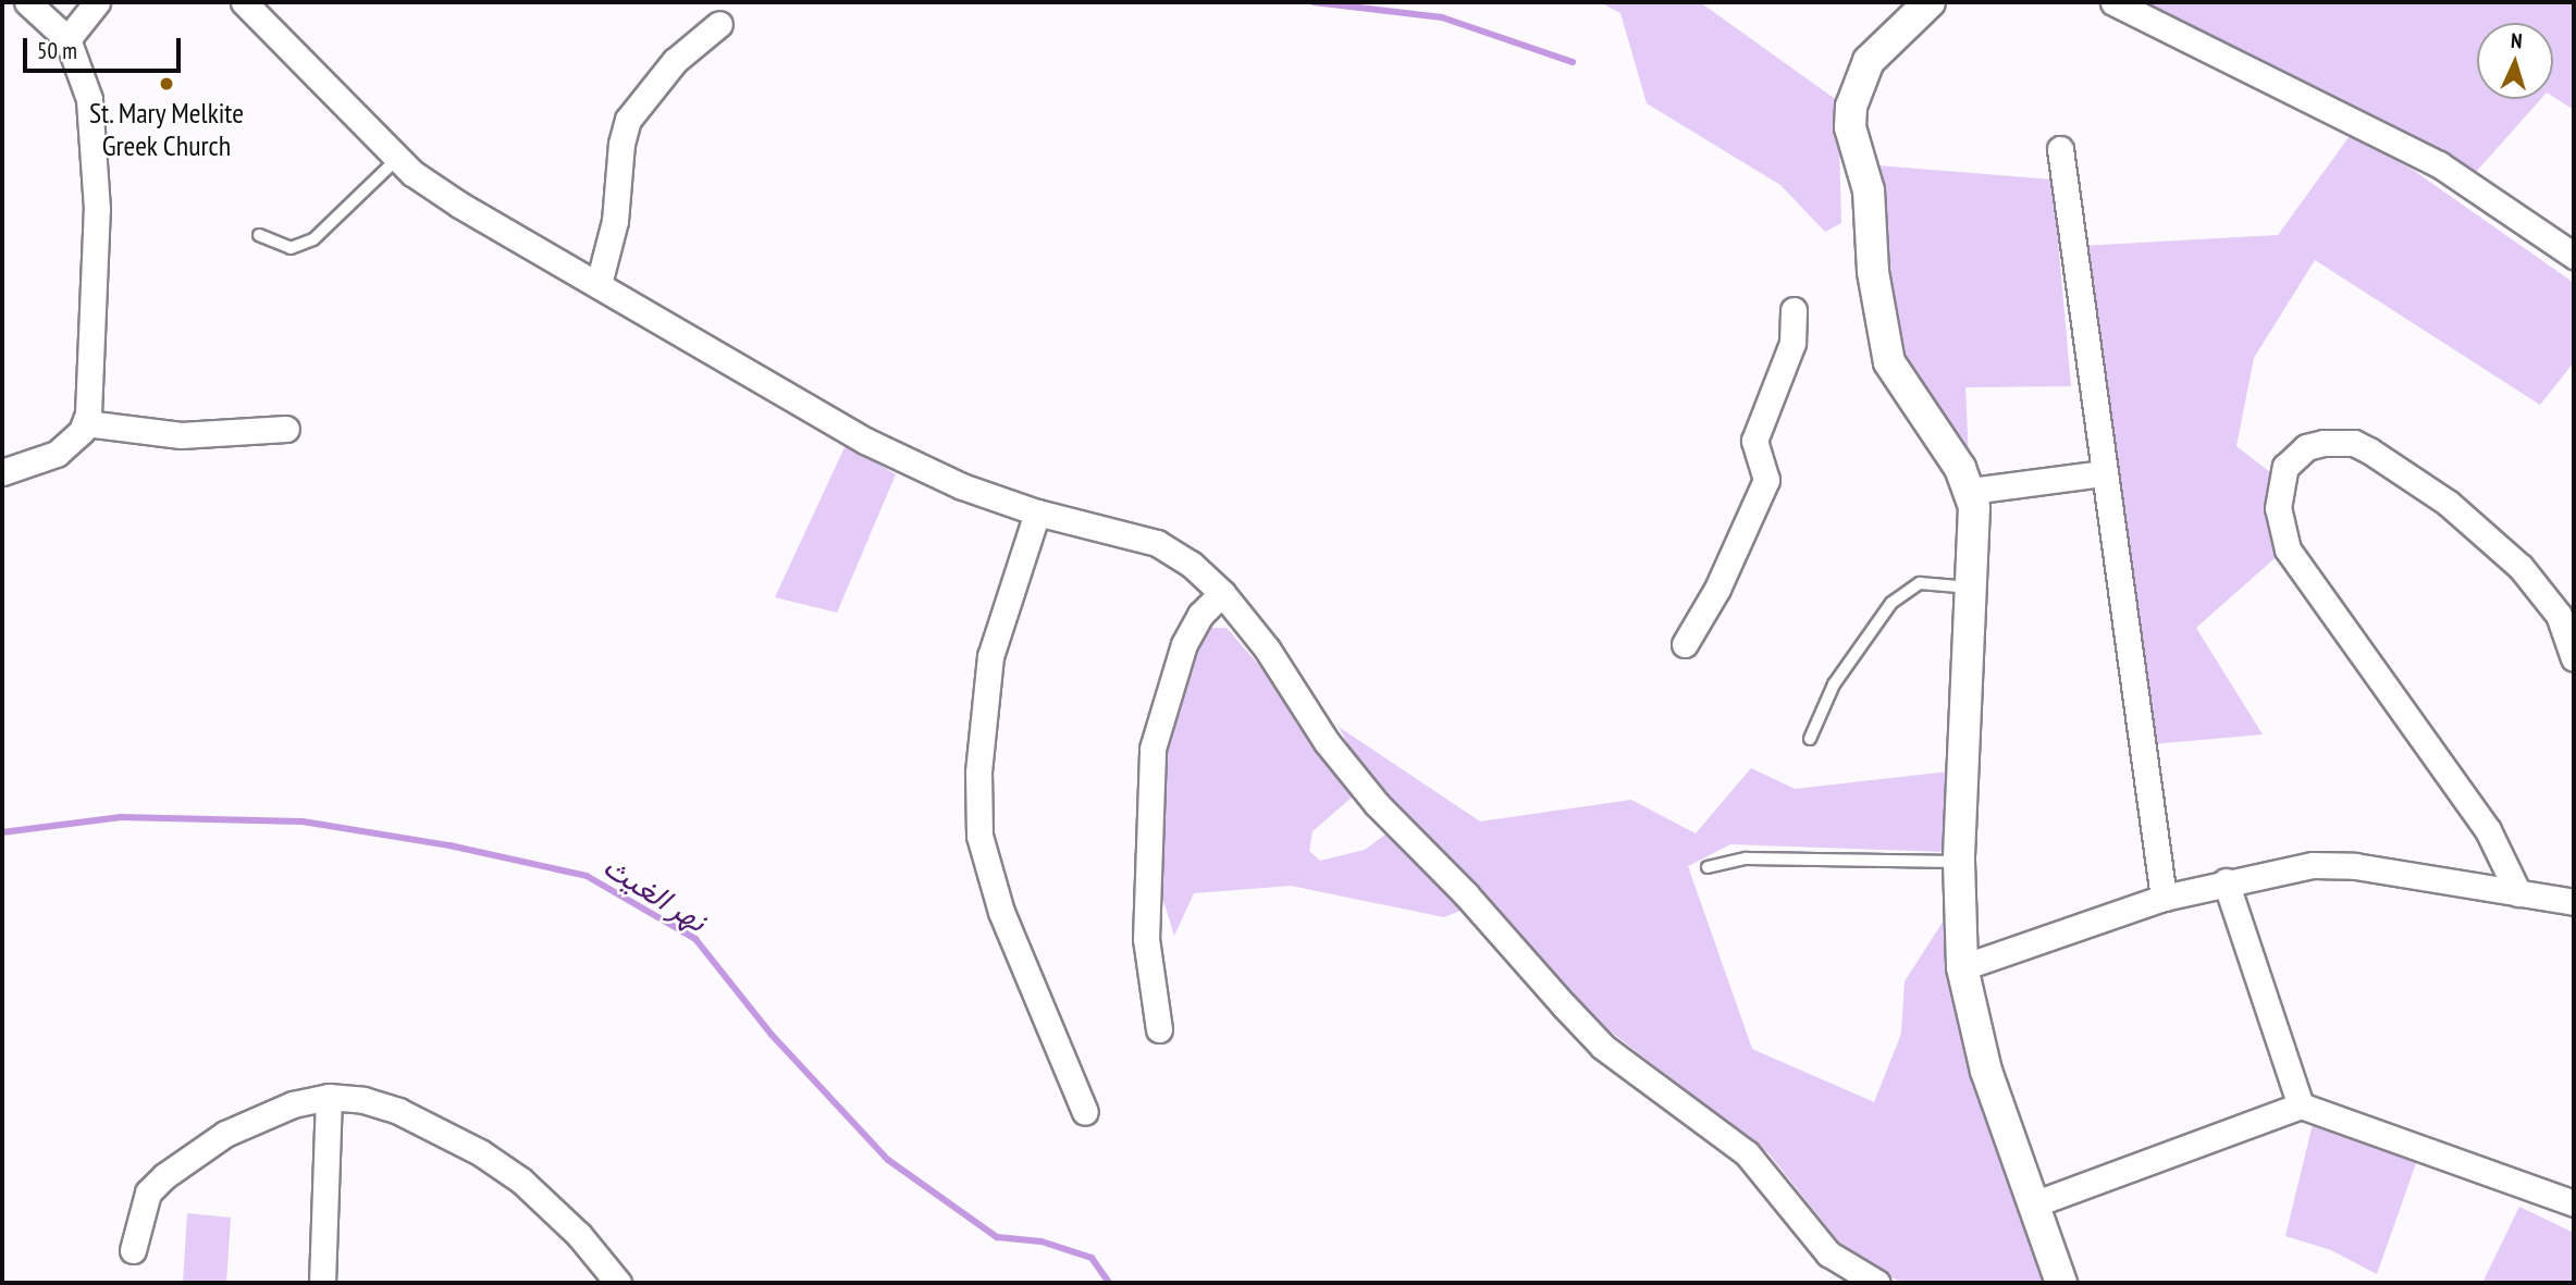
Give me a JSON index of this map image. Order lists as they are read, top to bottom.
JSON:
{
  "water": ["نهر الغيث"],
  "places": ["St. Mary Melkite Greek Church"],
  "scale_bar": "50 m",
  "north": "top"
}
